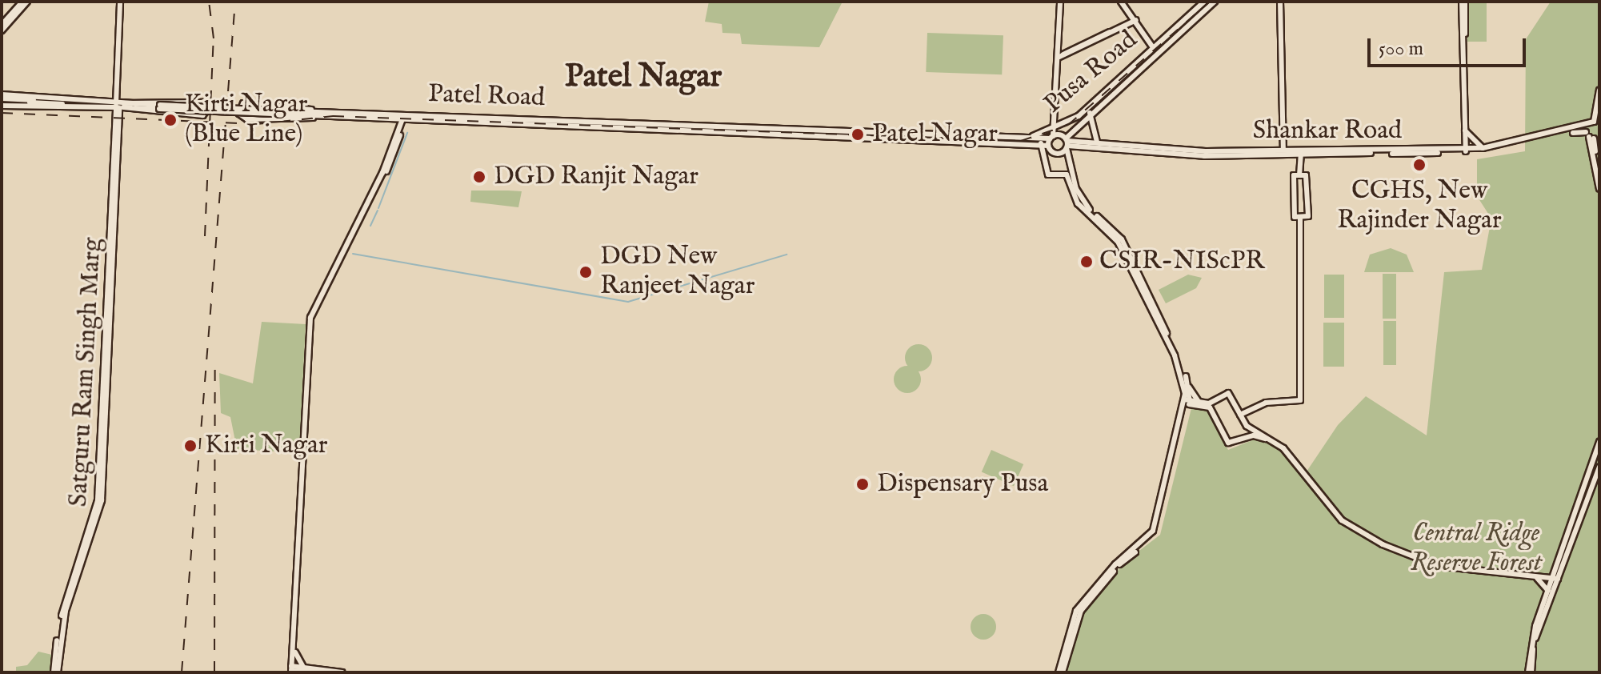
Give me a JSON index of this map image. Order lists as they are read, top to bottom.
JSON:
{
  "streets": {
    "main road": [
      "Pusa Road",
      "Patel Road",
      "Shankar Road",
      "Satguru Ram Singh Marg"
    ]
  },
  "crossings": [
    ["Pusa Road", "Patel Road"],
    ["Pusa Road", "Shankar Road"]
  ],
  "districts": ["Patel Nagar"],
  "parks": ["Central Ridge Reserve Forest"],
  "places": [
    "Kirti Nagar (Blue Line)",
    "Patel Nagar",
    "CGHS, New Rajinder Nagar",
    "DGD Ranjit Nagar",
    "CSIR-NIScPR",
    "DGD New Ranjeet Nagar",
    "Kirti Nagar",
    "Dispensary Pusa"
  ],
  "scale_bar": "500 m"
}
